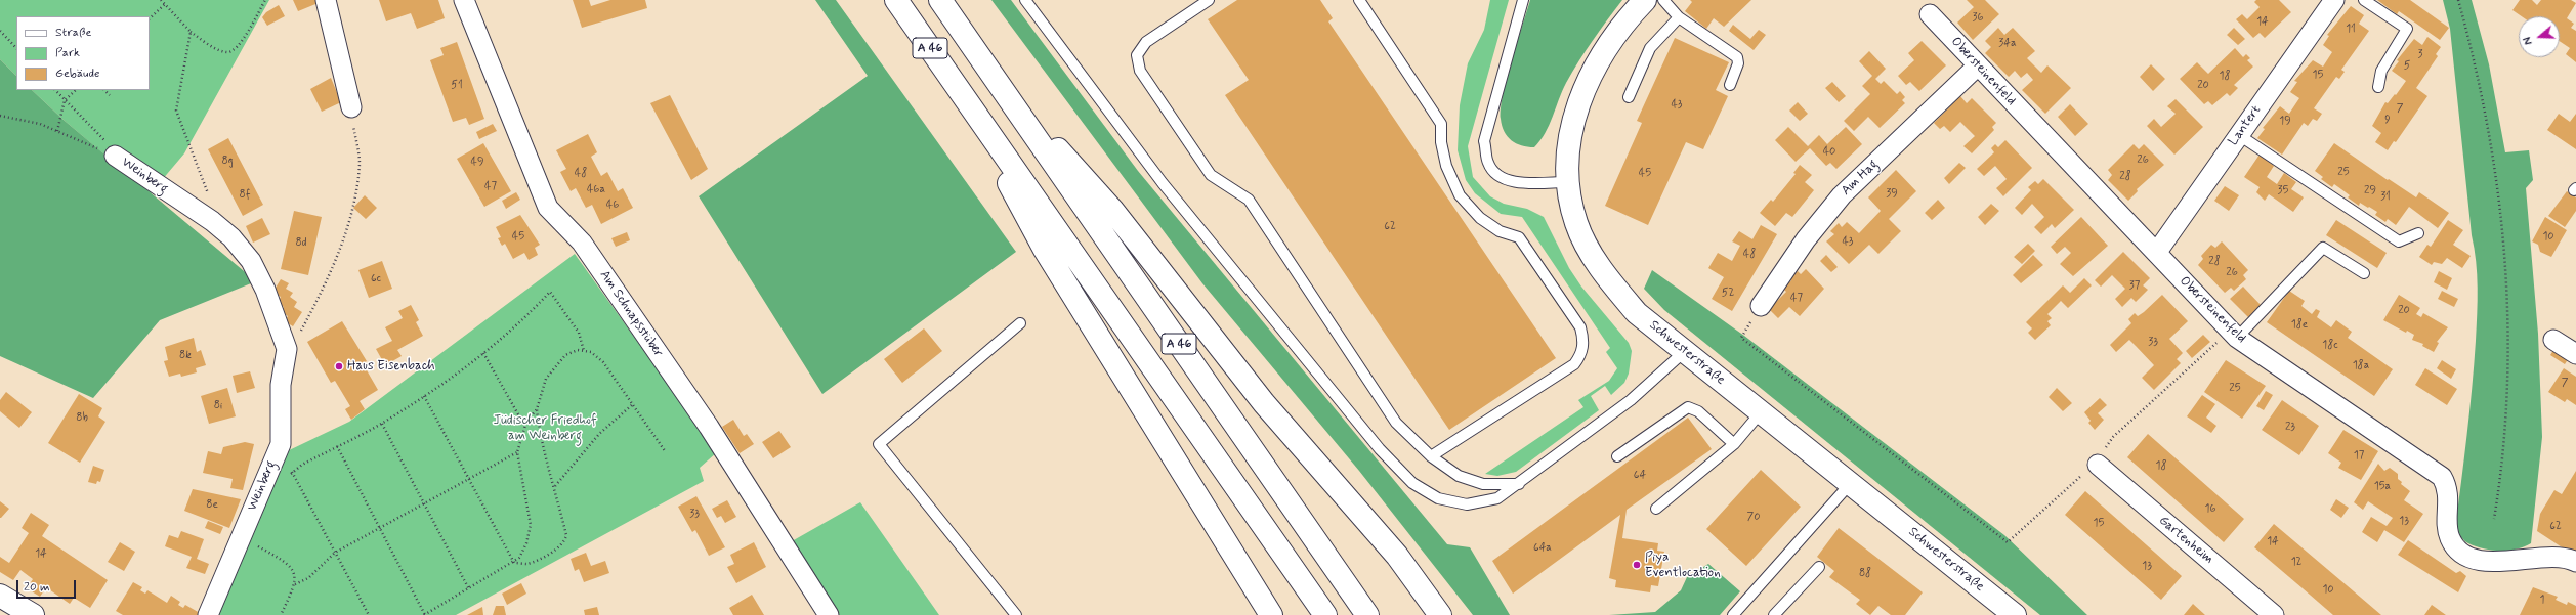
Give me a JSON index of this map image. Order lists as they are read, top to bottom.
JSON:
{
  "streets": {
    "main road": ["A 46", "Schwesterstraße"],
    "street": [
      "Obersteinenfeld",
      "Lantert",
      "Weinberg",
      "Am Hag",
      "Am Schnapsstüber",
      "Gartenheim"
    ]
  },
  "crossings": [
    ["Obersteinenfeld", "Lantert"],
    ["Obersteinenfeld", "Am Hag"]
  ],
  "parks": ["Jüdischer Friedhof am Weinberg"],
  "places": ["Haus Eisenbach", "Piya Eventlocation"],
  "house_numbers": [
    "36",
    "14",
    "11",
    "34a",
    "3",
    "5",
    "15",
    "18",
    "51",
    "20",
    "43",
    "7",
    "9",
    "19",
    "40",
    "26",
    "8g",
    "49",
    "25",
    "48",
    "45",
    "28",
    "47",
    "46a",
    "35",
    "29",
    "39",
    "8f",
    "31",
    "46",
    "62",
    "45",
    "10",
    "43",
    "8d",
    "48",
    "28",
    "26",
    "6c",
    "37",
    "52",
    "47",
    "20",
    "18e",
    "33",
    "18c",
    "8k",
    "18a",
    "7",
    "25",
    "8i",
    "8b",
    "23",
    "17",
    "18",
    "64",
    "15a",
    "8e",
    "16",
    "33",
    "70",
    "13",
    "15",
    "62",
    "14",
    "64a",
    "14",
    "12",
    "13",
    "88",
    "10",
    "1"
  ],
  "legend": ["Straße", "Park", "Gebäude"],
  "scale_bar": "20 m",
  "north": "left"
}
